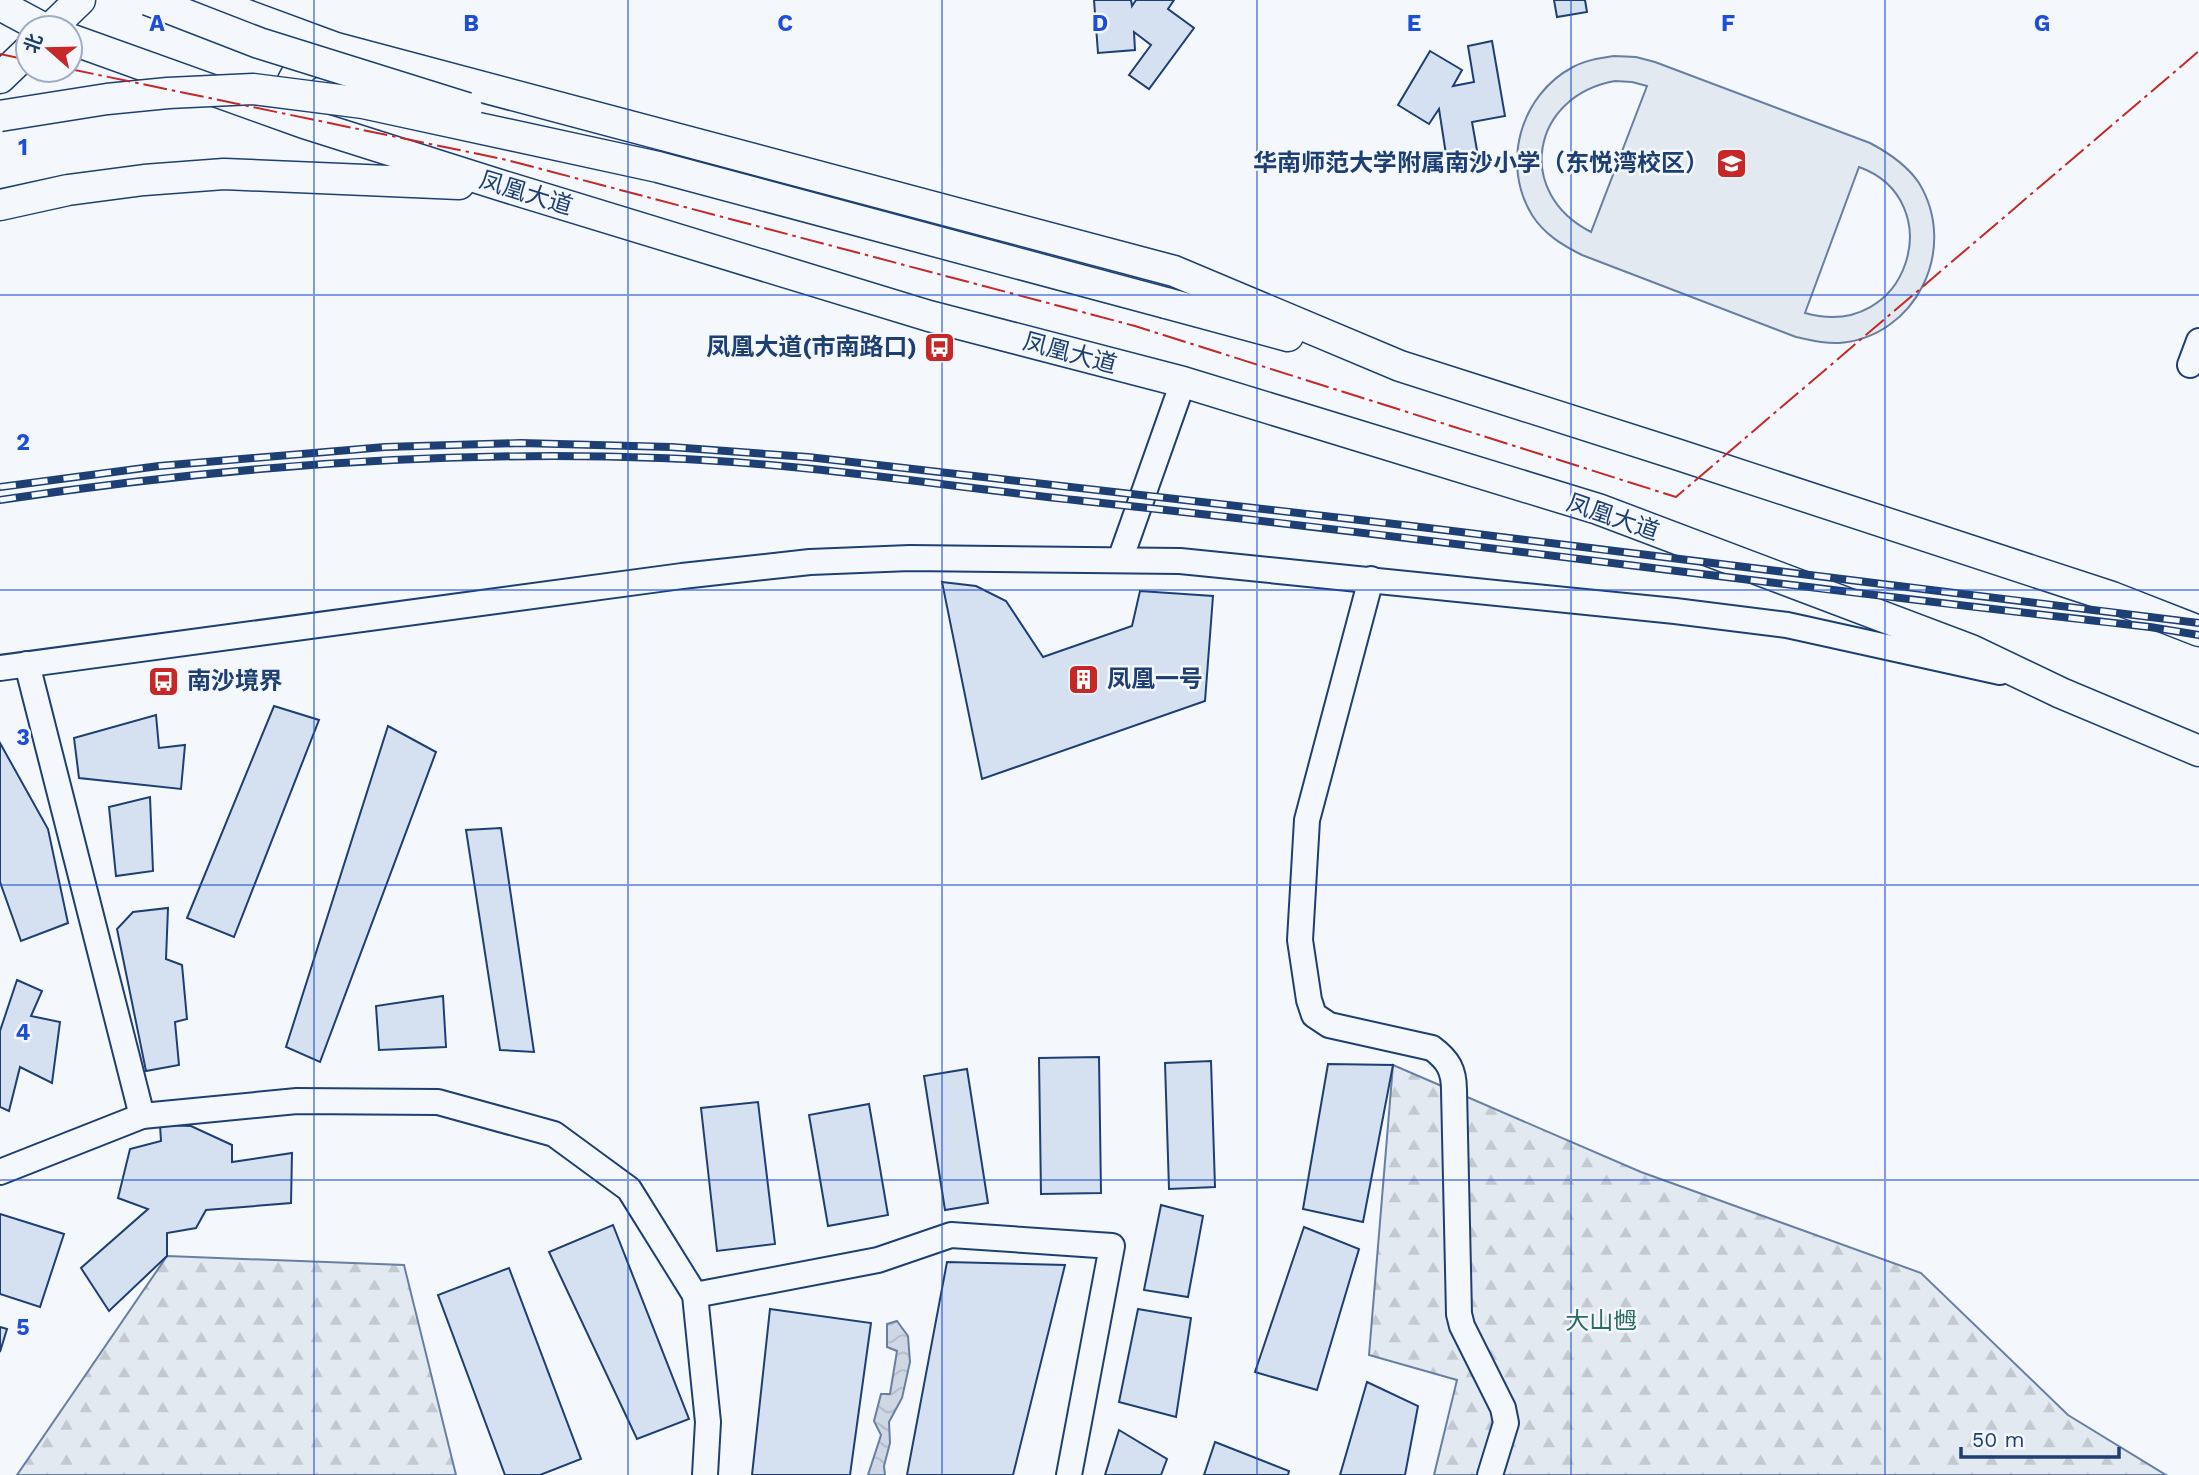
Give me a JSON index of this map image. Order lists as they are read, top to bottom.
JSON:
{
  "streets": {
    "main road": ["凤凰大道"]
  },
  "parks": ["大山乸"],
  "places": {
    "school or university": ["华南师范大学附属南沙小学（东悦湾校区）"],
    "bus stop": ["凤凰大道(市南路口)", "南沙境界"],
    "building": ["凤凰一号"]
  },
  "scale_bar": "50 m",
  "north": "left",
  "grid": {
    "columns": [
      "A",
      "B",
      "C",
      "D",
      "E",
      "F",
      "G"
    ],
    "rows": [
      "1",
      "2",
      "3",
      "4",
      "5"
    ]
  }
}
